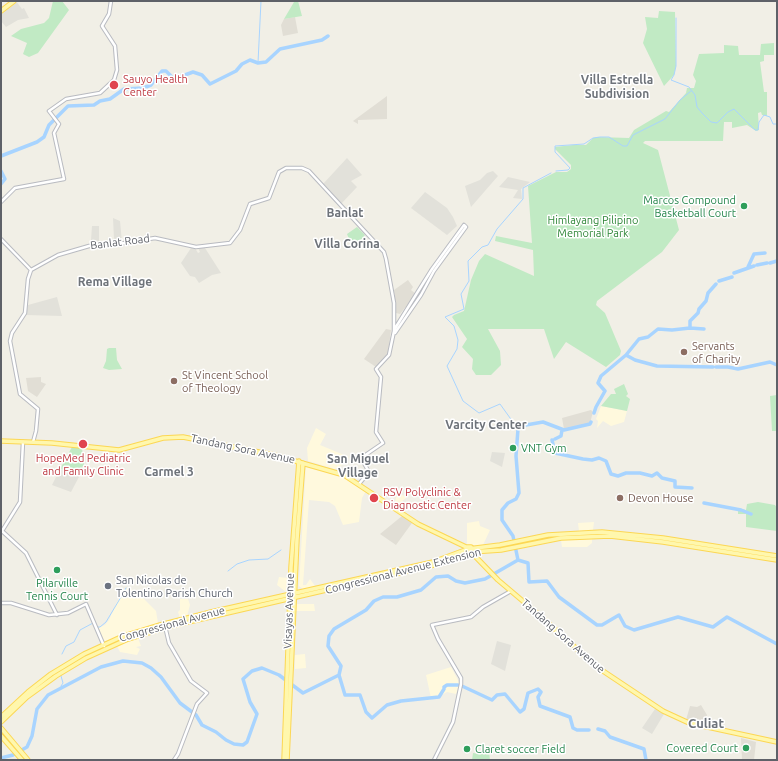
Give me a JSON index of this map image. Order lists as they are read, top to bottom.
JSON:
{
  "streets": {
    "main road": [
      "Tandang Sora Avenue",
      "Congressional Avenue Extension",
      "Visayas Avenue",
      "Congressional Avenue"
    ],
    "street": ["Banlat Road"]
  },
  "crossings": [
    ["Tandang Sora Avenue", "Congressional Avenue Extension"],
    ["Tandang Sora Avenue", "Visayas Avenue"],
    ["Congressional Avenue Extension", "Visayas Avenue"],
    ["Congressional Avenue Extension", "Congressional Avenue"],
    ["Visayas Avenue", "Congressional Avenue"]
  ],
  "districts": [
    "Villa Estrella Subdivision",
    "Banlat",
    "Villa Corina",
    "Rema Village",
    "Varcity Center",
    "San Miguel Village",
    "Carmel 3",
    "Culiat"
  ],
  "parks": ["Himlayang Pilipino Memorial Park"],
  "places": [
    "Sauyo Health Center",
    "Marcos Compound Basketball Court",
    "Servants of Charity",
    "St Vincent School of Theology",
    "HopeMed Pediatric and Family Clinic",
    "VNT Gym",
    "RSV Polyclinic & Diagnostic Center",
    "Devon House",
    "Pilarville Tennis Court",
    "San Nicolas de Tolentino Parish Church",
    "Covered Court",
    "Claret soccer Field"
  ]
}
